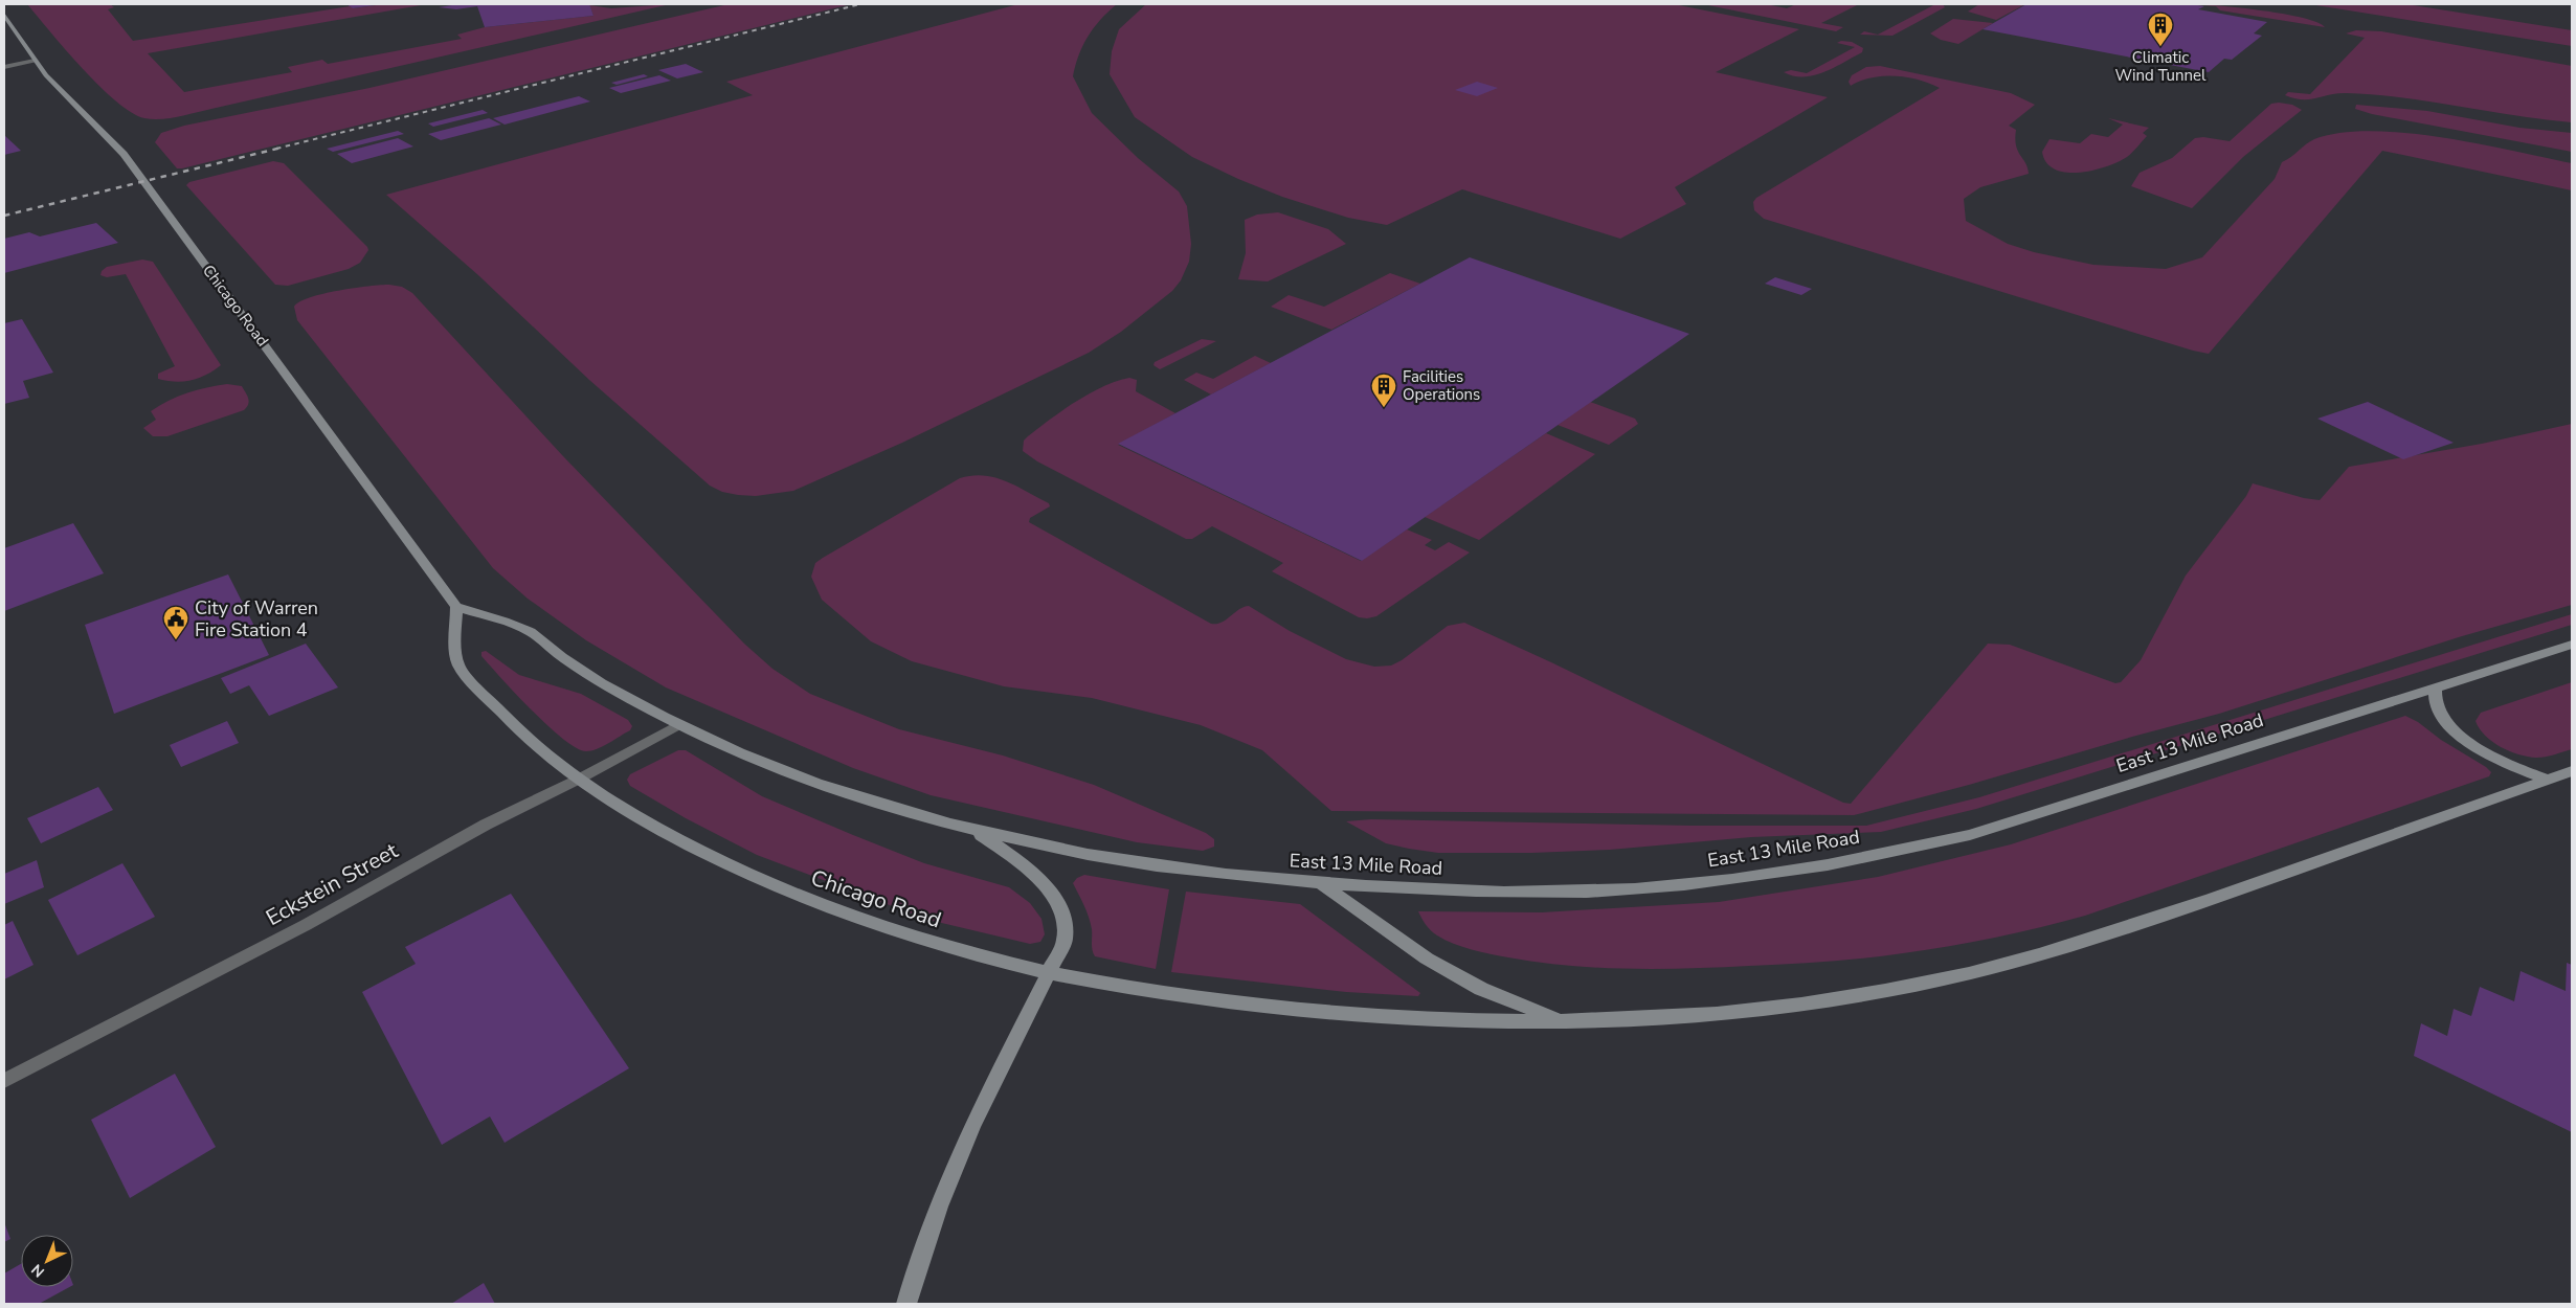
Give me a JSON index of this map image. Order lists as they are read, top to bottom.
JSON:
{
  "streets": {
    "main road": ["Chicago Road", "East 13 Mile Road"],
    "street": ["Eckstein Street"]
  },
  "crossings": [
    ["Chicago Road", "Eckstein Street"]
  ],
  "places": {
    "building": ["Climatic Wind Tunnel", "Facilities Operations"],
    "public building": ["City of Warren Fire Station 4"]
  },
  "north": "bottom left"
}
